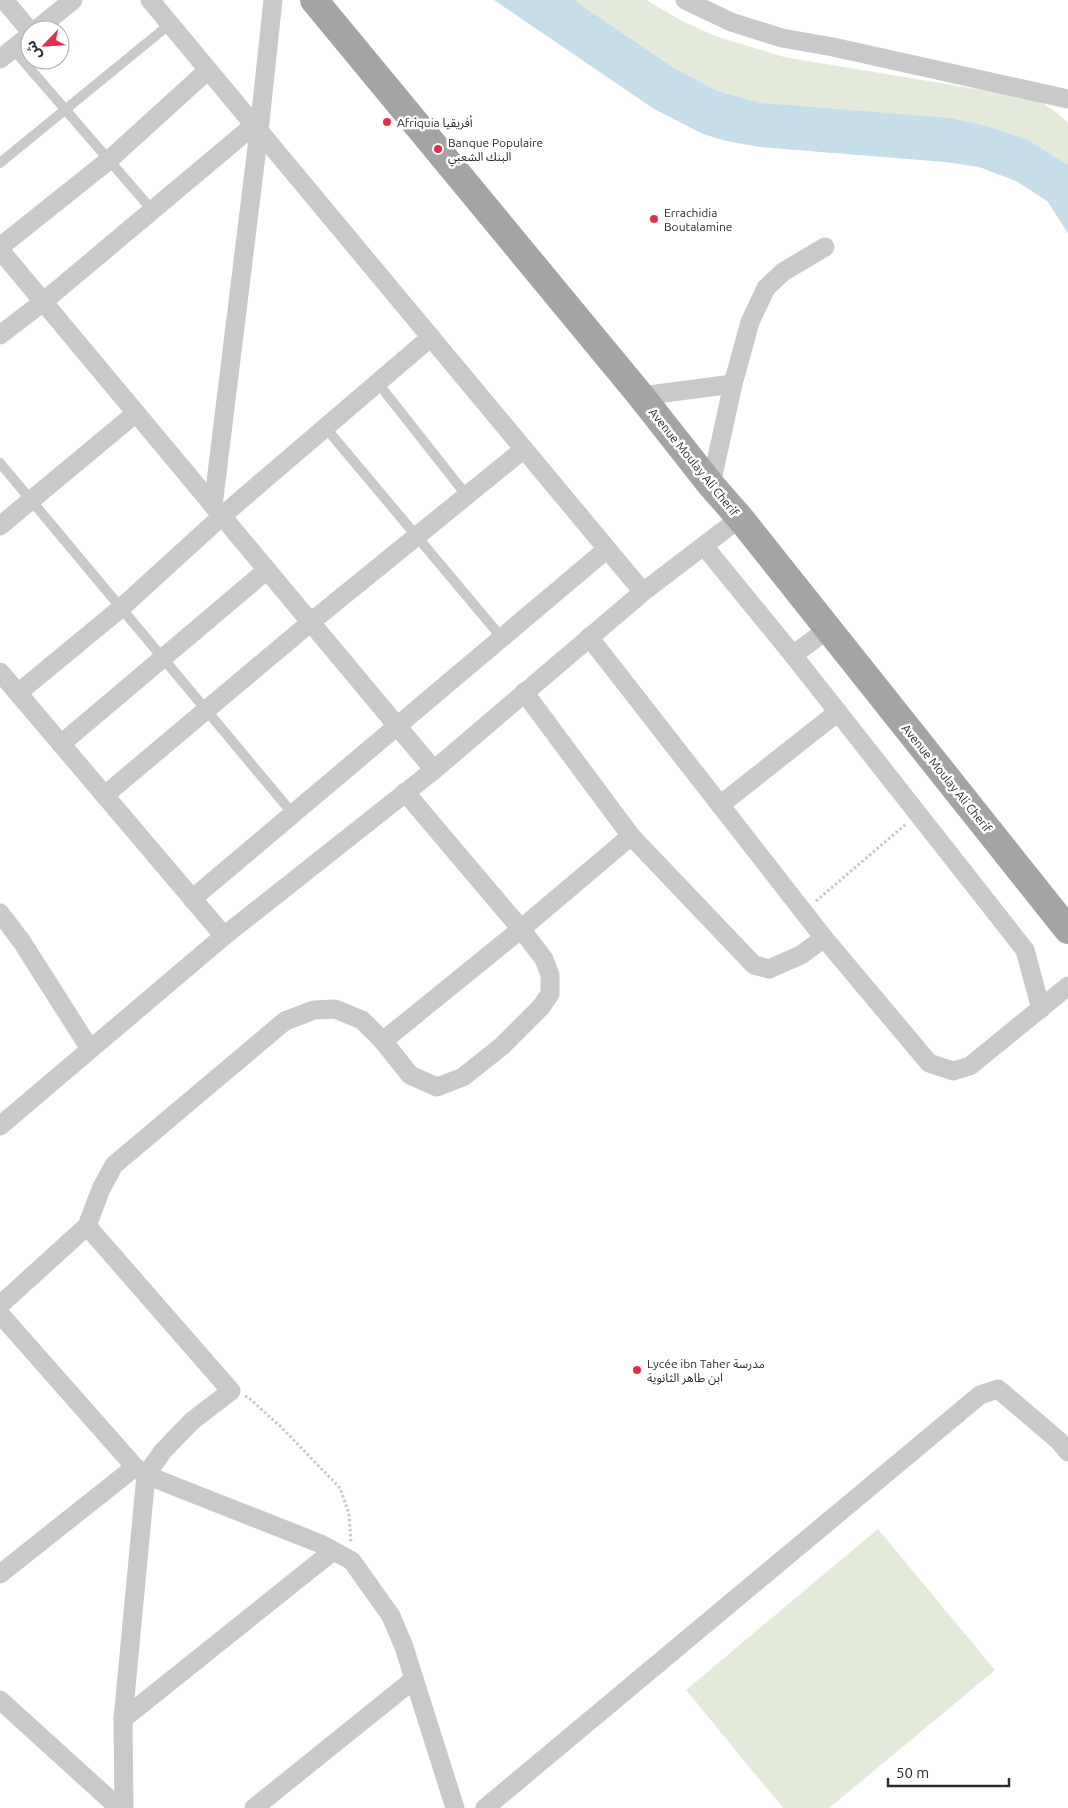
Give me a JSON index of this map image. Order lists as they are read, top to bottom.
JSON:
{
  "streets": {
    "main road": ["Avenue Moulay Ali Cherif"]
  },
  "places": [
    "Afriquia أفريقيا",
    "Banque Populaire البنك الشعبي",
    "Errachidia Boutalamine",
    "Lycée ibn Taher مدرسة ابن طاهر الثانوية"
  ],
  "scale_bar": "50 m",
  "north": "bottom left"
}
